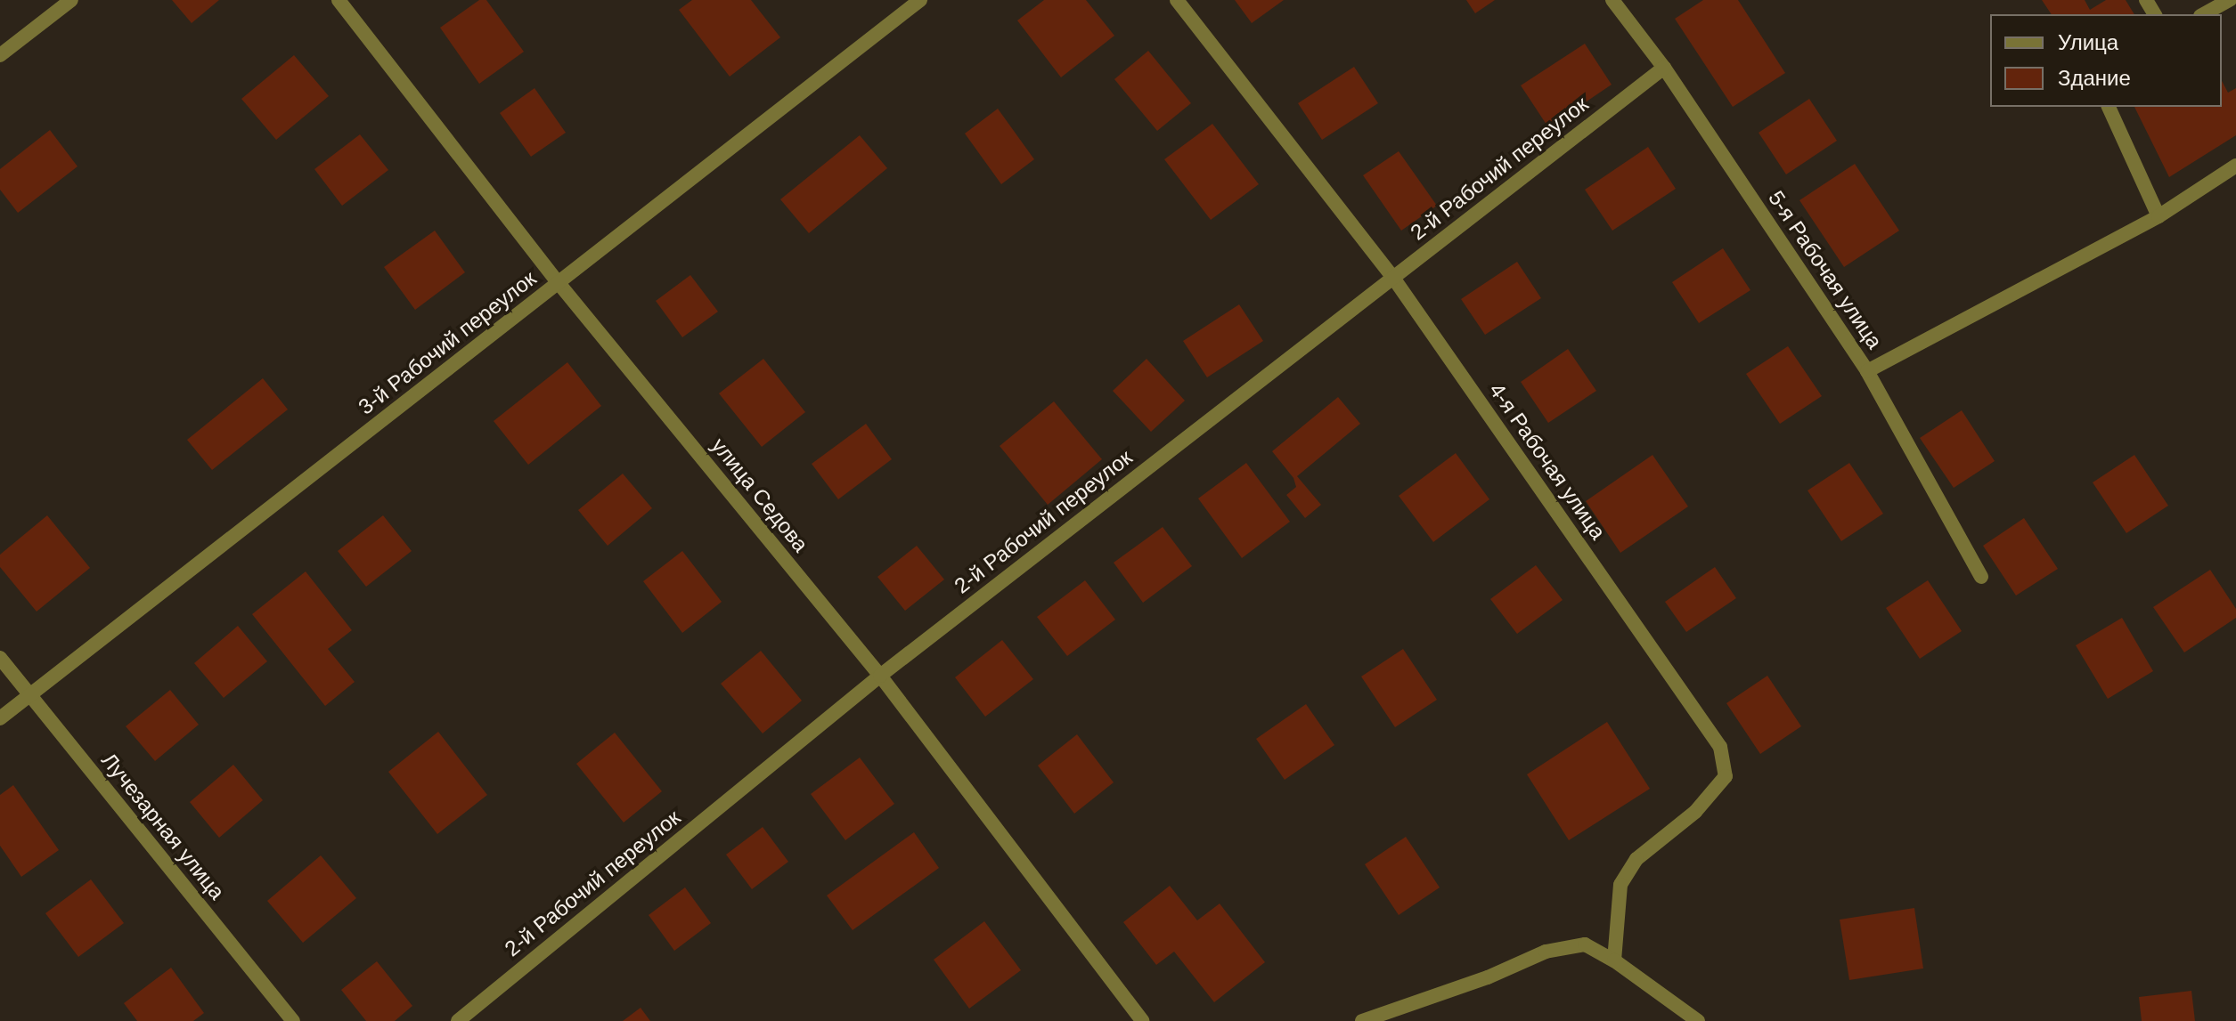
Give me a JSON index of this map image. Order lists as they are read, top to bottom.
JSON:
{
  "streets": {
    "street": [
      "2-й Рабочий переулок",
      "5-я Рабочая улица",
      "3-й Рабочий переулок",
      "4-я Рабочая улица",
      "улица Седова",
      "Лучезарная улица"
    ]
  },
  "crossings": [
    ["2-й Рабочий переулок", "5-я Рабочая улица"],
    ["2-й Рабочий переулок", "4-я Рабочая улица"],
    ["2-й Рабочий переулок", "улица Седова"],
    ["3-й Рабочий переулок", "улица Седова"],
    ["3-й Рабочий переулок", "Лучезарная улица"]
  ],
  "legend": ["Улица", "Здание"]
}
